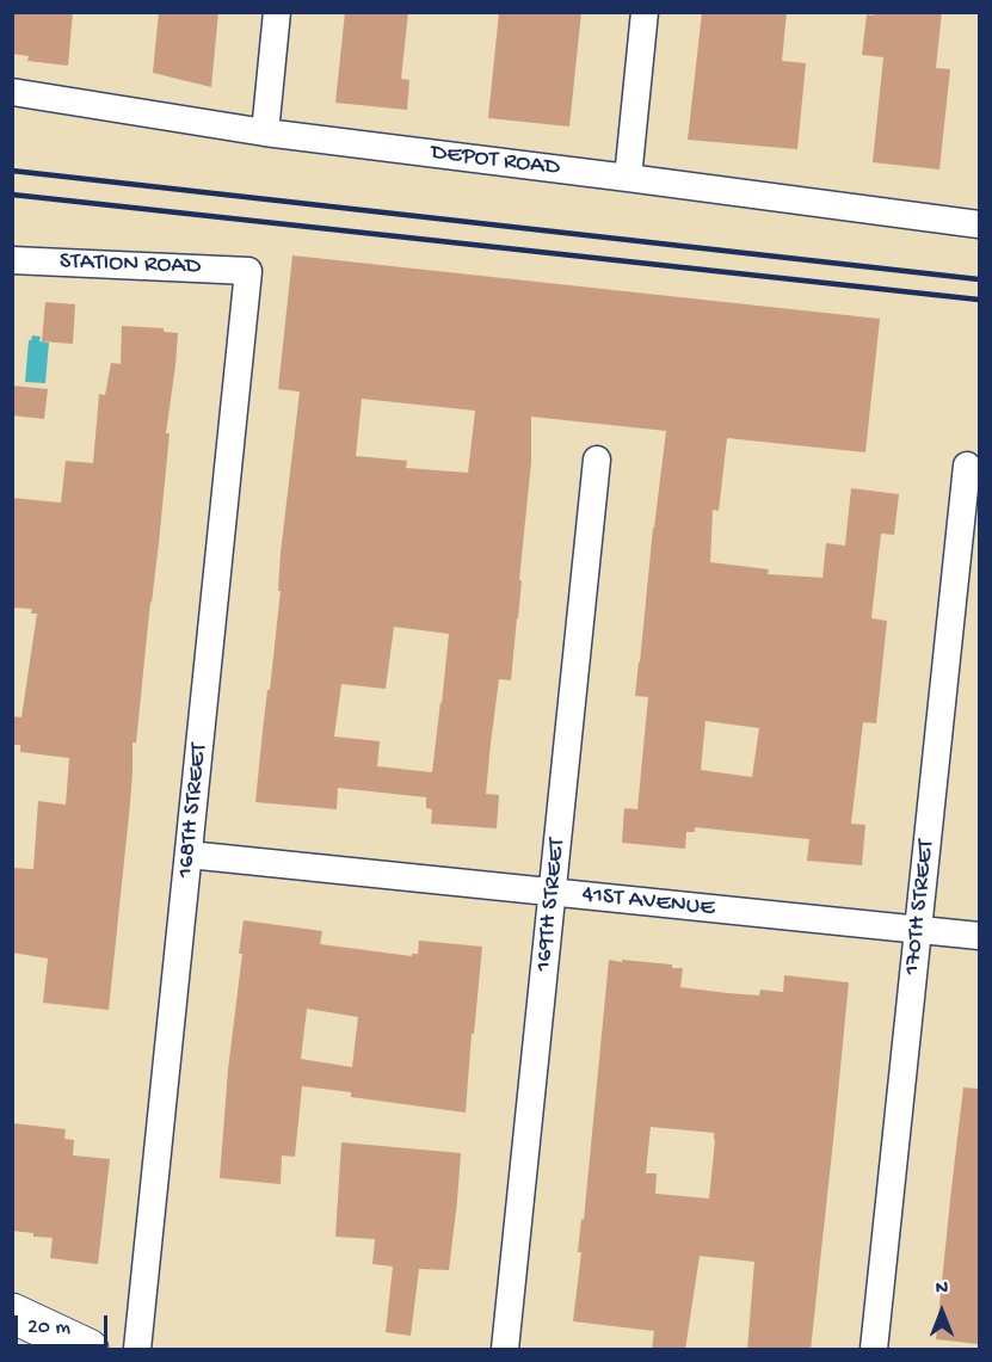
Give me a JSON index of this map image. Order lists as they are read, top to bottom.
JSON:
{
  "streets": {
    "street": [
      "DEPOT ROAD",
      "STATION ROAD",
      "168TH STREET",
      "41ST AVENUE",
      "169TH STREET",
      "170TH STREET"
    ]
  },
  "crossings": [
    ["STATION ROAD", "168TH STREET"],
    ["168TH STREET", "41ST AVENUE"],
    ["41ST AVENUE", "169TH STREET"],
    ["41ST AVENUE", "170TH STREET"]
  ],
  "scale_bar": "20 m",
  "north": "top"
}
